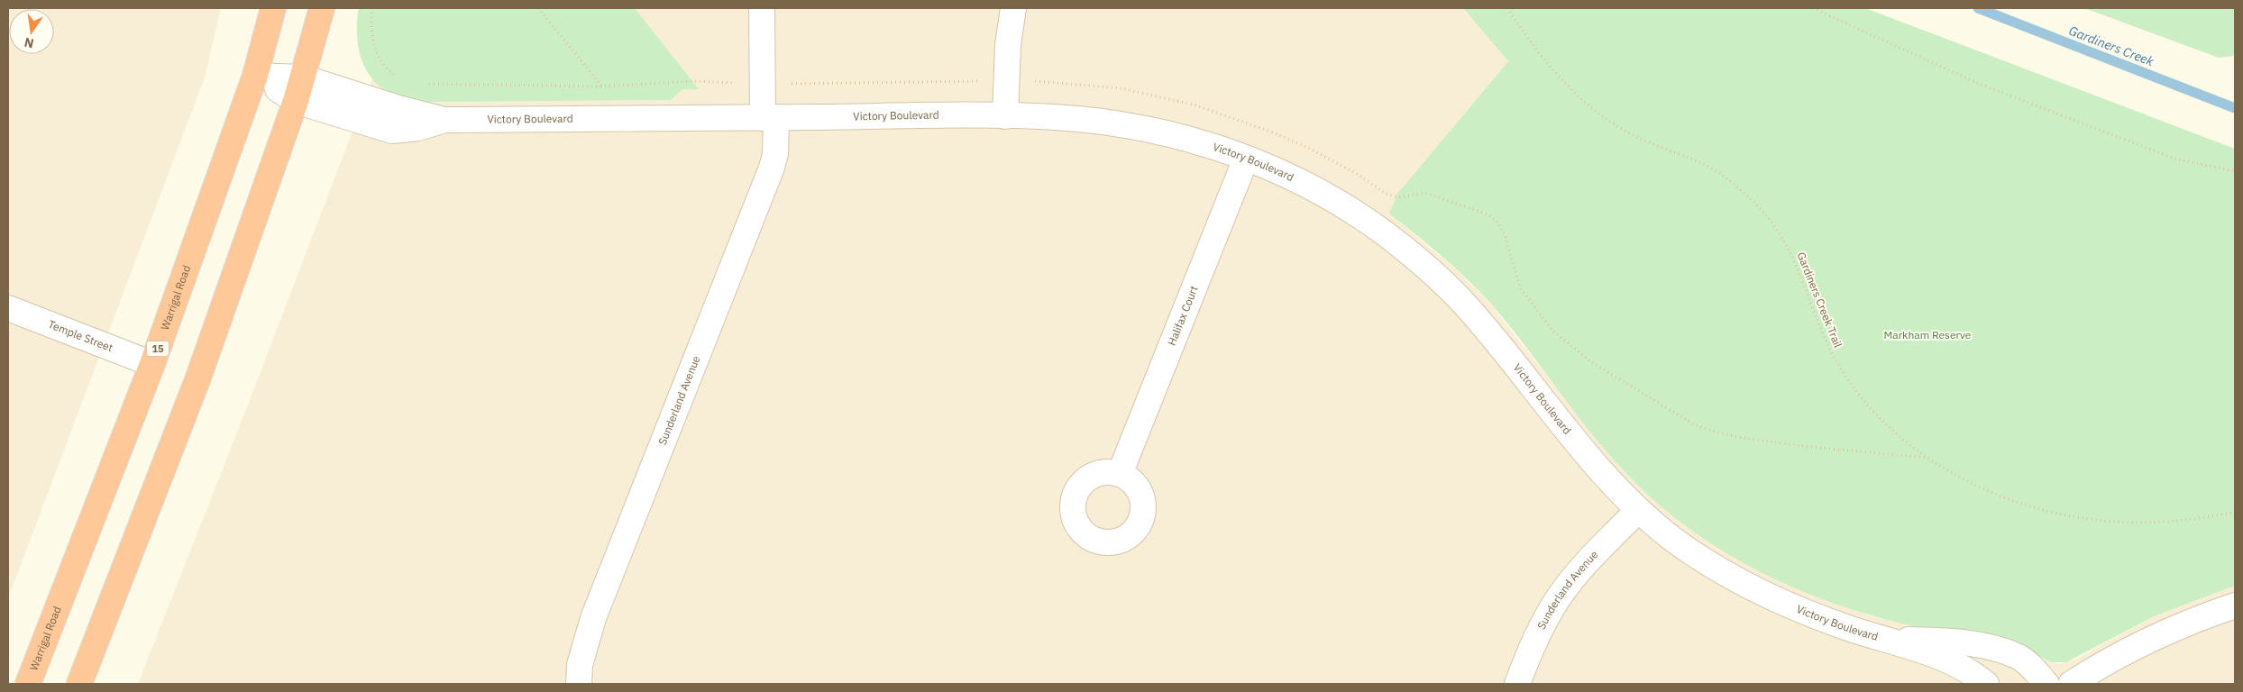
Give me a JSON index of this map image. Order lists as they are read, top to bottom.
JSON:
{
  "streets": {
    "highway": ["Warrigal Road", "15"],
    "street": [
      "Victory Boulevard",
      "Halifax Court",
      "Temple Street",
      "Sunderland Avenue"
    ],
    "path": ["Gardiners Creek Trail"]
  },
  "crossings": [
    ["Victory Boulevard", "Warrigal Road"],
    ["Victory Boulevard", "Halifax Court"],
    ["Victory Boulevard", "Sunderland Avenue"],
    ["Warrigal Road", "Temple Street"]
  ],
  "water": ["Gardiners Creek"],
  "parks": ["Markham Reserve"],
  "north": "bottom"
}
